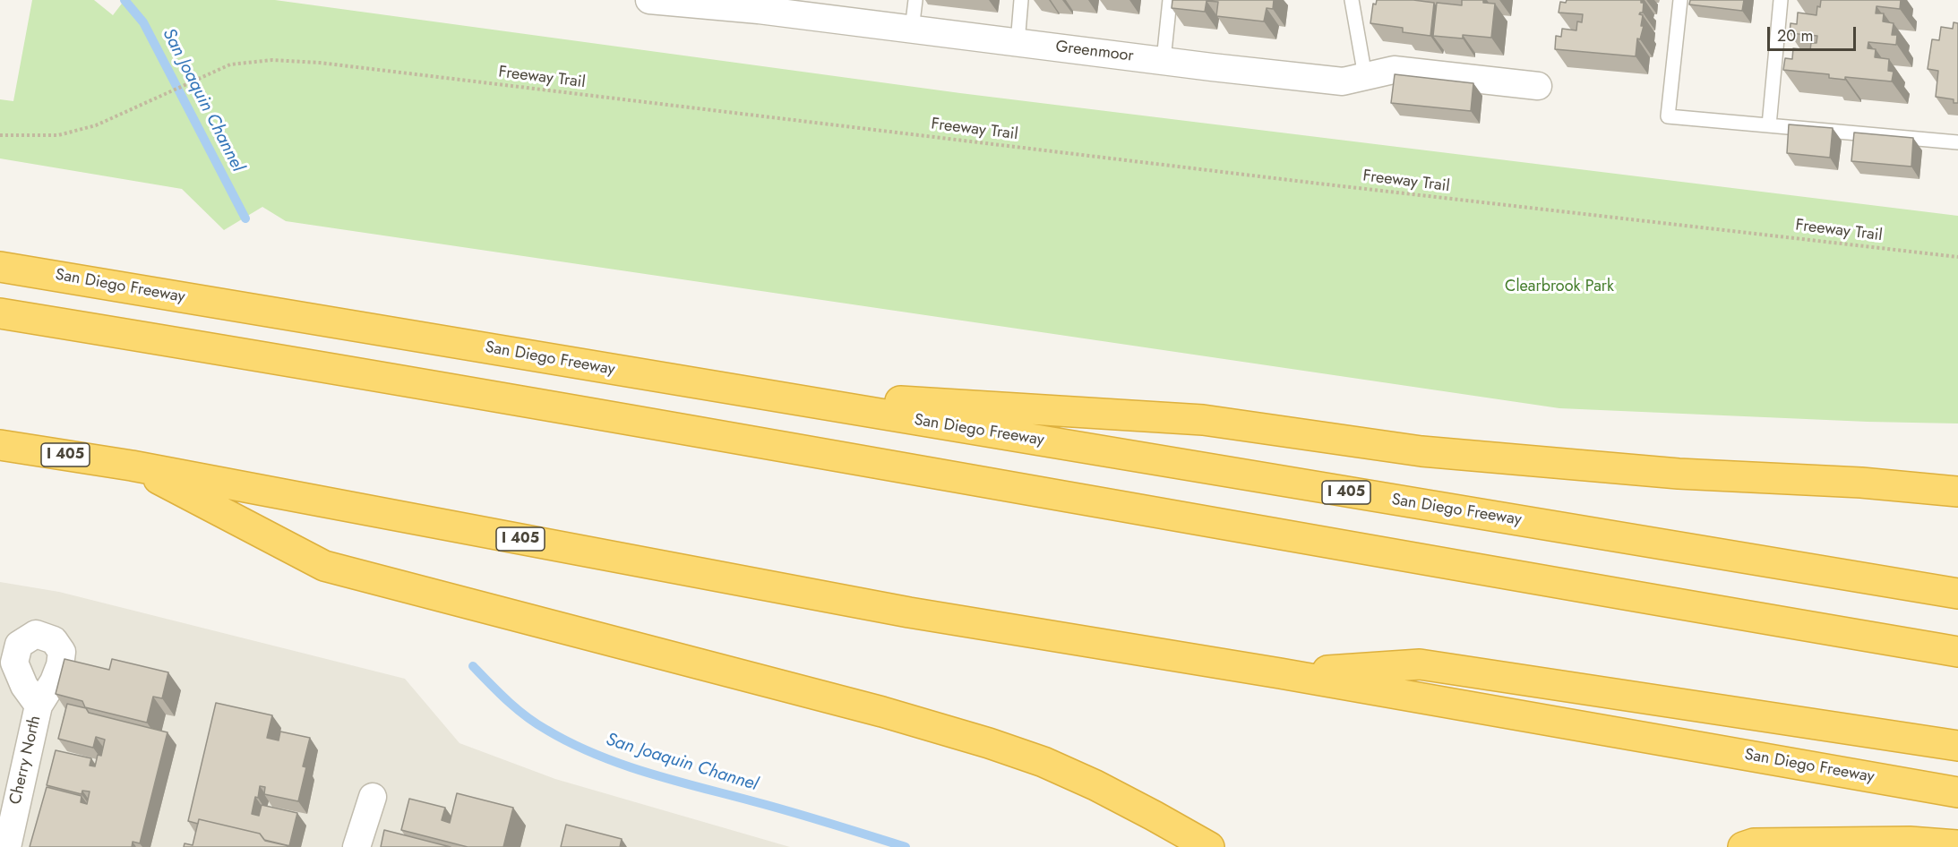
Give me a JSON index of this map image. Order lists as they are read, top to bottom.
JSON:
{
  "streets": {
    "highway": ["San Diego Freeway", "I 405"],
    "street": ["Greenmoor", "Cherry North"],
    "path": ["Freeway Trail"]
  },
  "water": ["San Joaquin Channel"],
  "parks": ["Clearbrook Park"],
  "scale_bar": "20 m"
}
